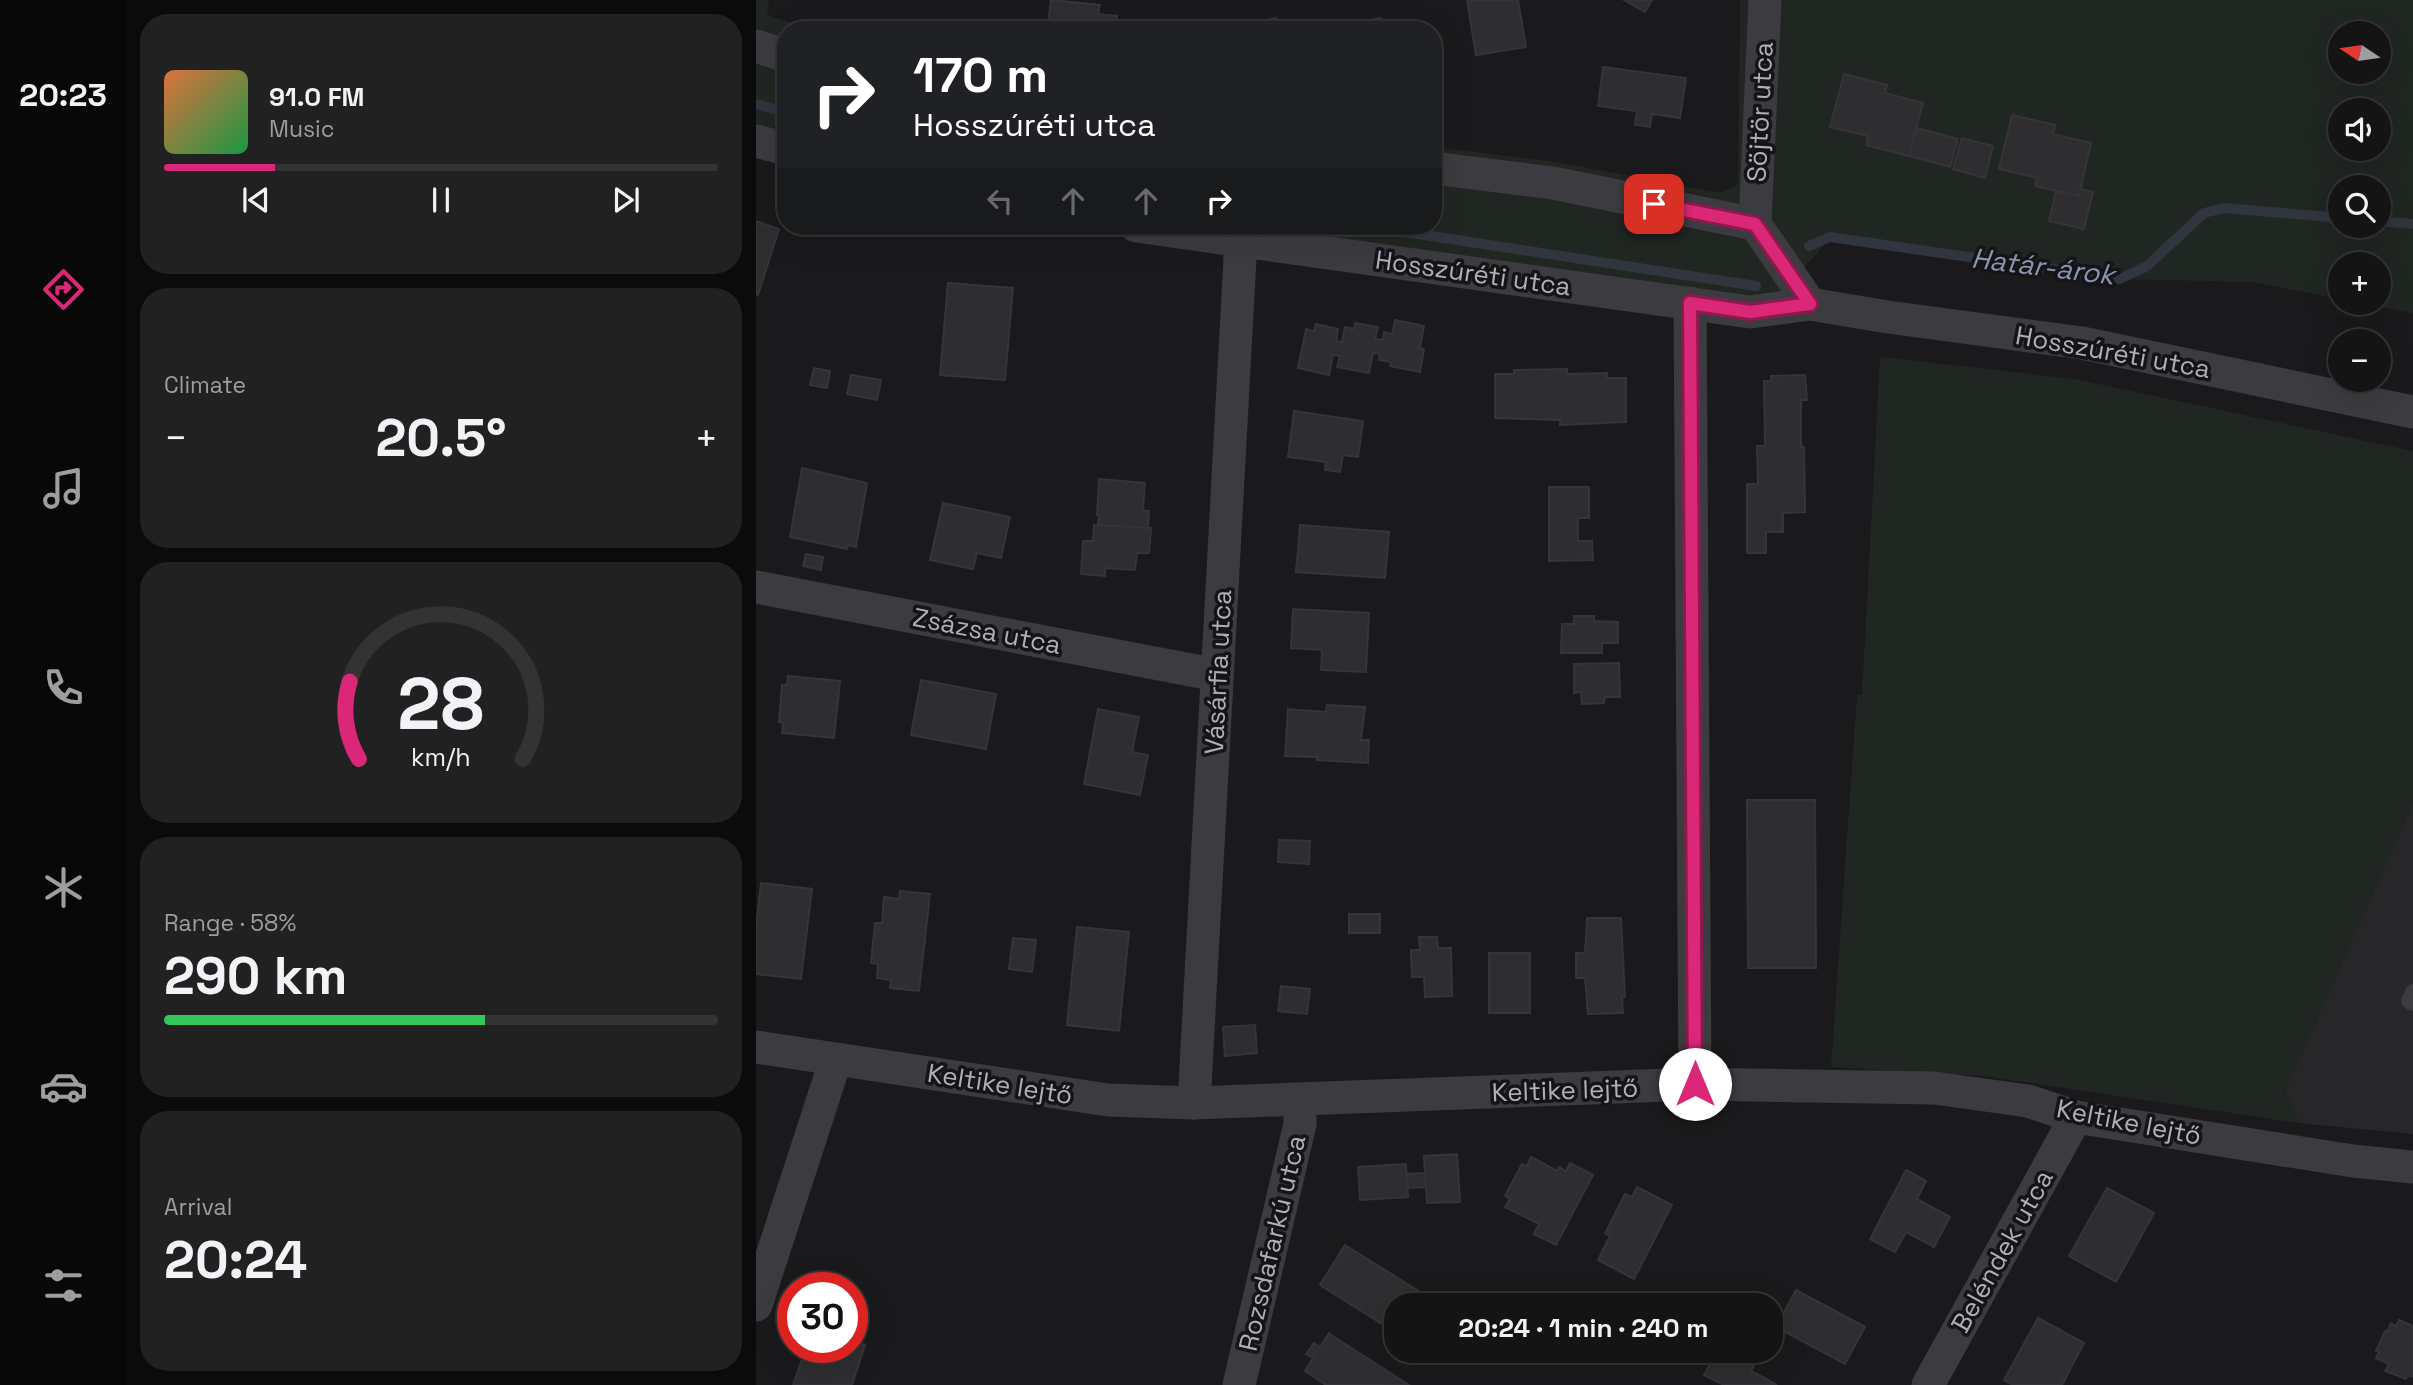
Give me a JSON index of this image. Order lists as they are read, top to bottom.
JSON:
{
  "streets": {
    "street": [
      "Söjtör utca",
      "Hosszúréti utca",
      "Zsázsa utca",
      "Vásárfia utca",
      "Keltike lejtő",
      "Rozsdafarkú utca",
      "Beléndek utca"
    ]
  },
  "crossings": [
    ["Hosszúréti utca", "Vásárfia utca"],
    ["Zsázsa utca", "Vásárfia utca"],
    ["Vásárfia utca", "Keltike lejtő"],
    ["Keltike lejtő", "Rozsdafarkú utca"],
    ["Keltike lejtő", "Beléndek utca"]
  ],
  "water": ["Határ-árok"],
  "north": "left",
  "page": {
    "tabs": "20:23",
    "map_buttons": ["+", "−"],
    "turn": ["170 m", "Hosszúréti utca"],
    "song": ["91.0 FM", "Music"],
    "tile": [
      "Climate",
      ["Range · 58%", "290 km"],
      ["Arrival", "20:24"]
    ],
    "heat": ["−", "20.5°", "+"],
    "limit": "30",
    "trip": "20:24 · 1 min · 240 m",
    "gauge": ["28", "km/h"]
  }
}
